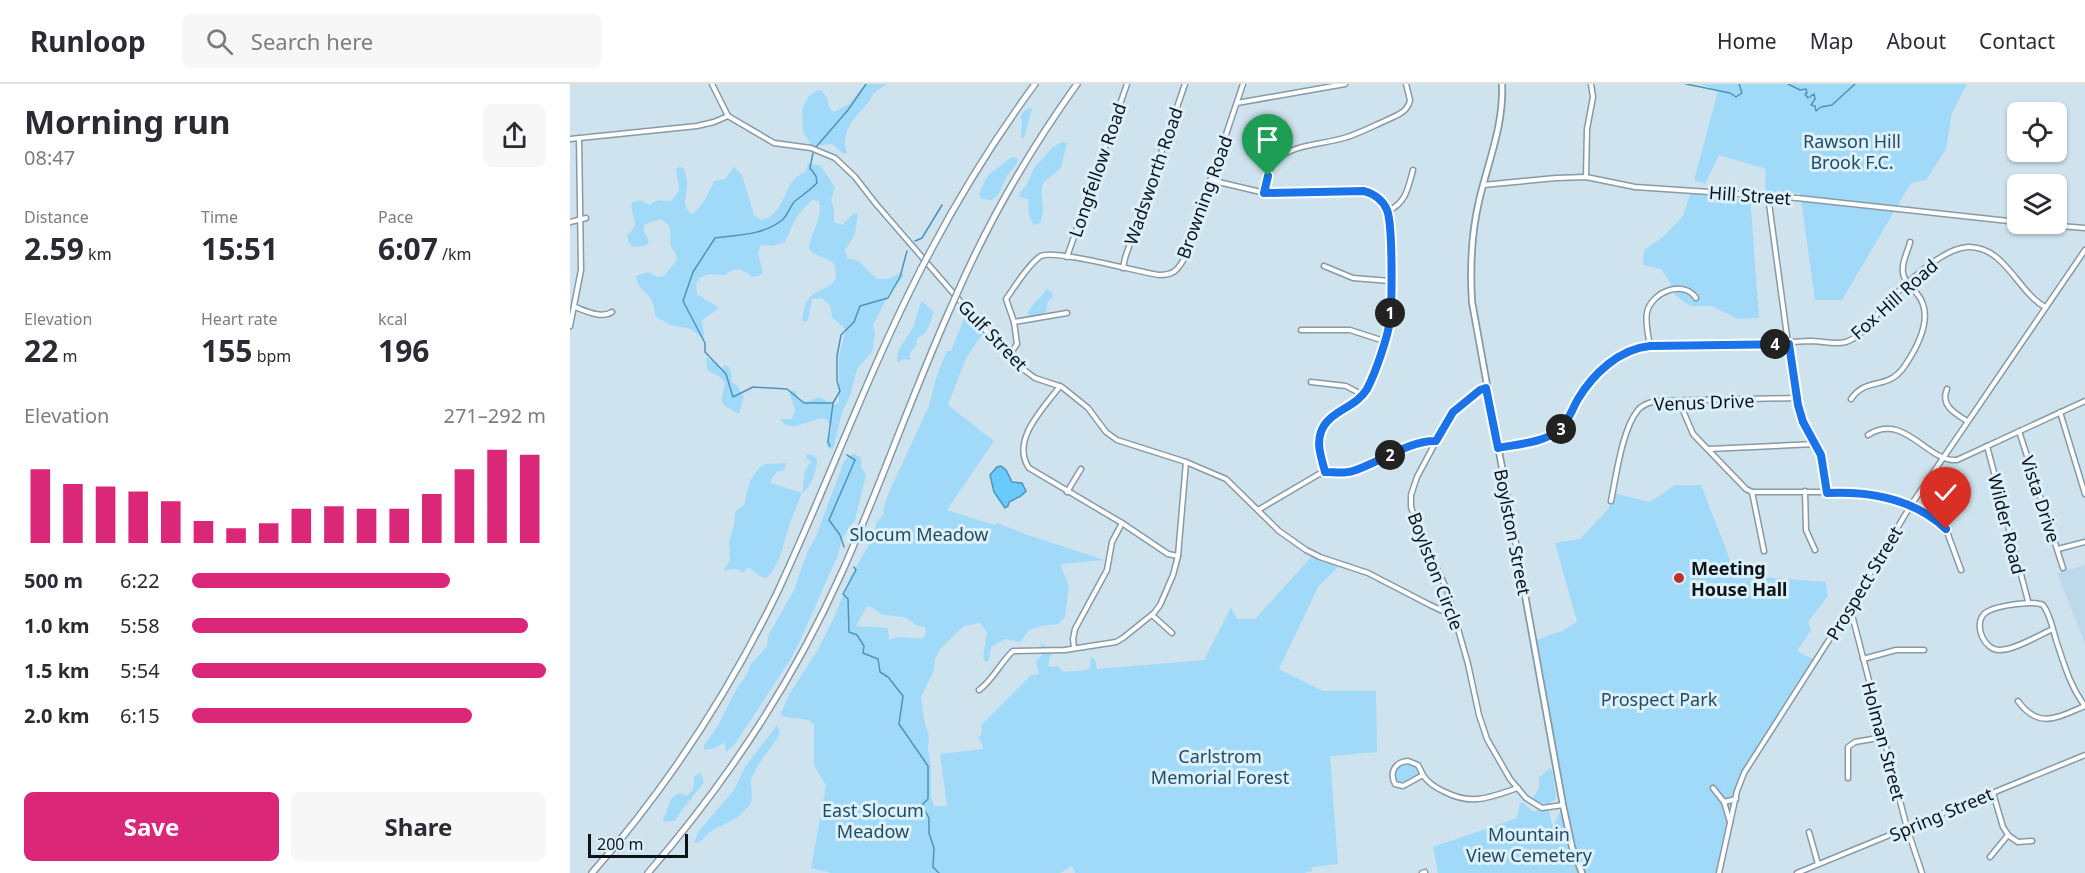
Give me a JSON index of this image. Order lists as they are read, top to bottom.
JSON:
{
  "streets": {
    "main road": ["Boylston Street"],
    "street": [
      "Longfellow Road",
      "Wadsworth Road",
      "Hill Street",
      "Browning Road",
      "Fox Hill Road",
      "Gulf Street",
      "Venus Drive",
      "Vista Drive",
      "Wilder Road",
      "Boylston Circle",
      "Prospect Street",
      "Holman Street",
      "Spring Street"
    ]
  },
  "crossings": [
    ["Longfellow Road", "Browning Road"],
    ["Wadsworth Road", "Browning Road"],
    ["Hill Street", "Boylston Street"],
    ["Browning Road", "Gulf Street"],
    ["Fox Hill Road", "Boylston Street"],
    ["Fox Hill Road", "Prospect Street"],
    ["Gulf Street", "Boylston Circle"],
    ["Boylston Street", "Boylston Circle"],
    ["Prospect Street", "Holman Street"],
    ["Holman Street", "Spring Street"]
  ],
  "parks": [
    "Rawson Hill Brook F.C.",
    "Slocum Meadow",
    "Prospect Park",
    "Carlstrom Memorial Forest",
    "East Slocum Meadow",
    "Mountain View Cemetery"
  ],
  "places": ["Meeting House Hall"],
  "scale_bar": "200 m",
  "page": {
    "header": "Runloop",
    "search": "Search here",
    "nav": [
      "Home",
      "Map",
      "About",
      "Contact"
    ],
    "heading": ["Morning run", "08:47"],
    "stats": [
      ["Distance", "2.59 km"],
      ["Time", "15:51"],
      ["Pace", "6:07 /km"],
      ["Elevation", "22 m"],
      ["Heart rate", "155 bpm"],
      ["kcal", "196"]
    ],
    "pins": [
      "1",
      "4",
      "3",
      "2"
    ],
    "chart": ["Elevation", "271–292 m"],
    "list": [
      {
        "name": "500 m",
        "note": "6:22"
      },
      {
        "name": "1.0 km",
        "note": "5:58"
      },
      {
        "name": "1.5 km",
        "note": "5:54"
      },
      {
        "name": "2.0 km",
        "note": "6:15"
      }
    ],
    "buttons": ["Save", "Share"],
    "scale": "200 m"
  }
}
